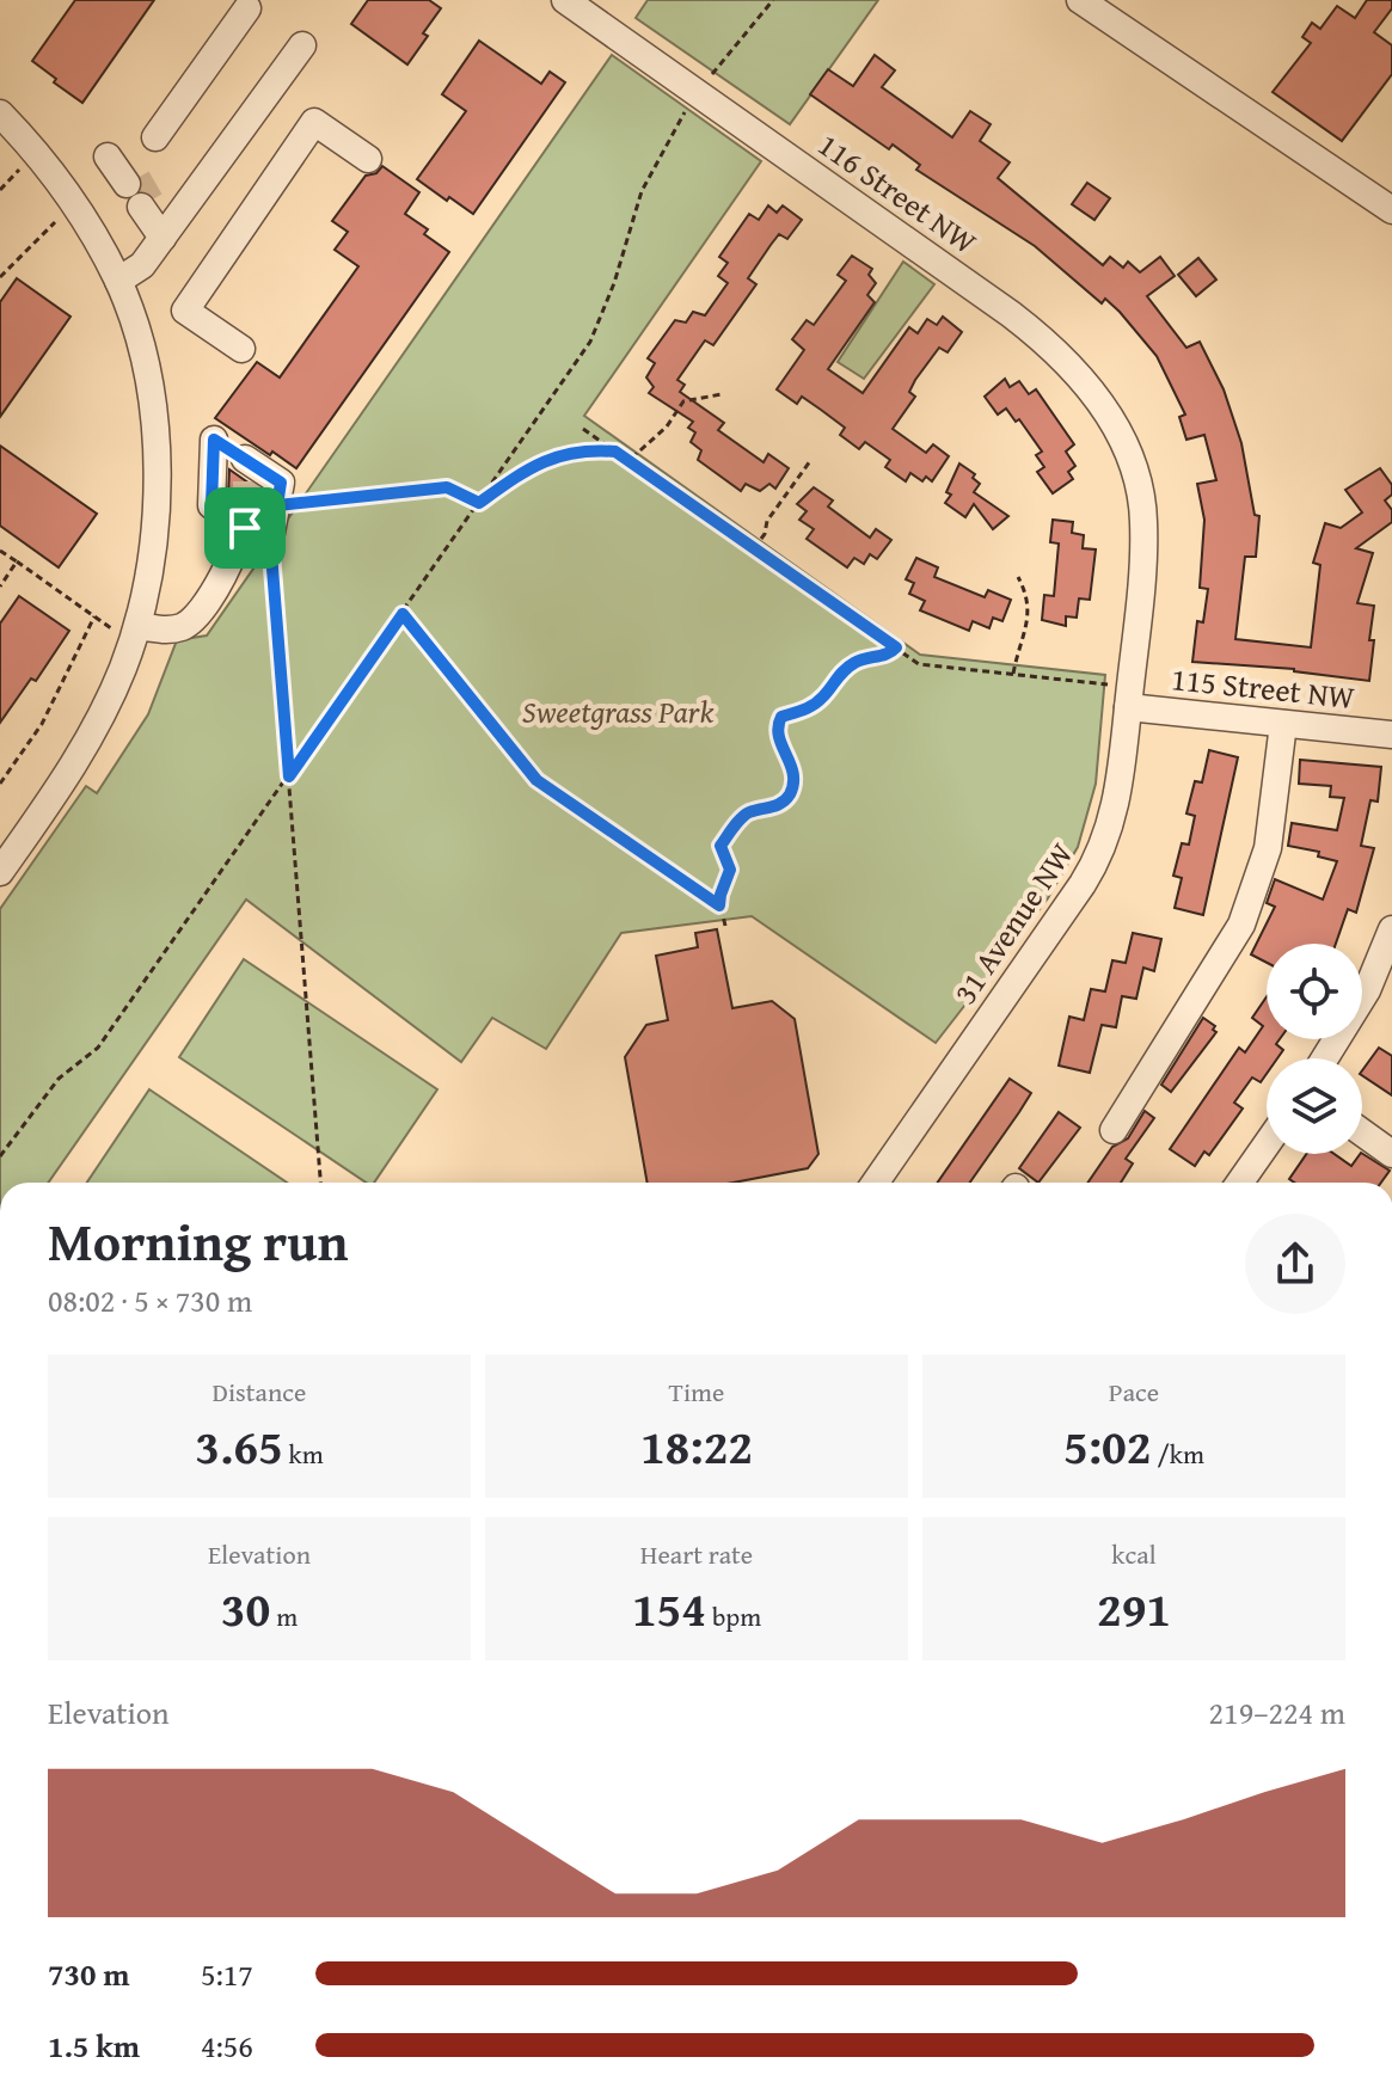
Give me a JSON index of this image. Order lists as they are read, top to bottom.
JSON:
{
  "streets": {
    "street": ["116 Street NW", "115 Street NW", "31 Avenue NW"]
  },
  "crossings": [
    ["116 Street NW", "31 Avenue NW"],
    ["115 Street NW", "31 Avenue NW"]
  ],
  "parks": ["Sweetgrass Park"],
  "page": {
    "heading": ["Morning run", "08:02 · 5 × 730 m"],
    "stats": [
      ["Distance", "3.65 km"],
      ["Time", "18:22"],
      ["Pace", "5:02 /km"],
      ["Elevation", "30 m"],
      ["Heart rate", "154 bpm"],
      ["kcal", "291"]
    ],
    "chart": ["Elevation", "219–224 m"],
    "list": [
      {
        "name": "730 m",
        "note": "5:17"
      },
      {
        "name": "1.5 km",
        "note": "4:56"
      }
    ]
  }
}
